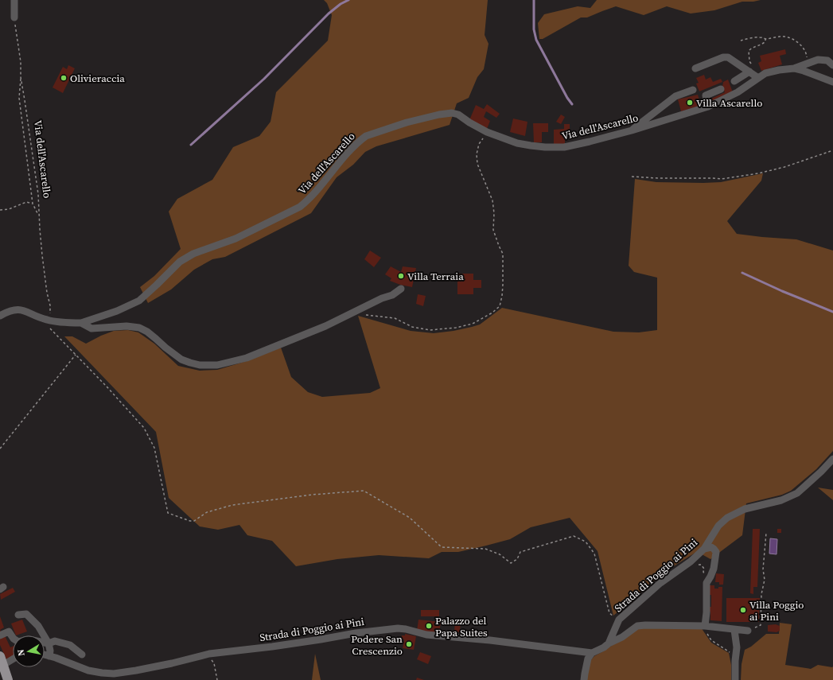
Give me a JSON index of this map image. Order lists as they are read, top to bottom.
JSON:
{
  "streets": {
    "street": ["Via dell'Ascarello", "Strada di Poggio ai Pini"]
  },
  "places": [
    "Olivieraccia",
    "Villa Ascarello",
    "Villa Terraia",
    "Villa Poggio ai Pini",
    "Palazzo del Papa Suites",
    "Podere San Crescenzio"
  ],
  "north": "left"
}
